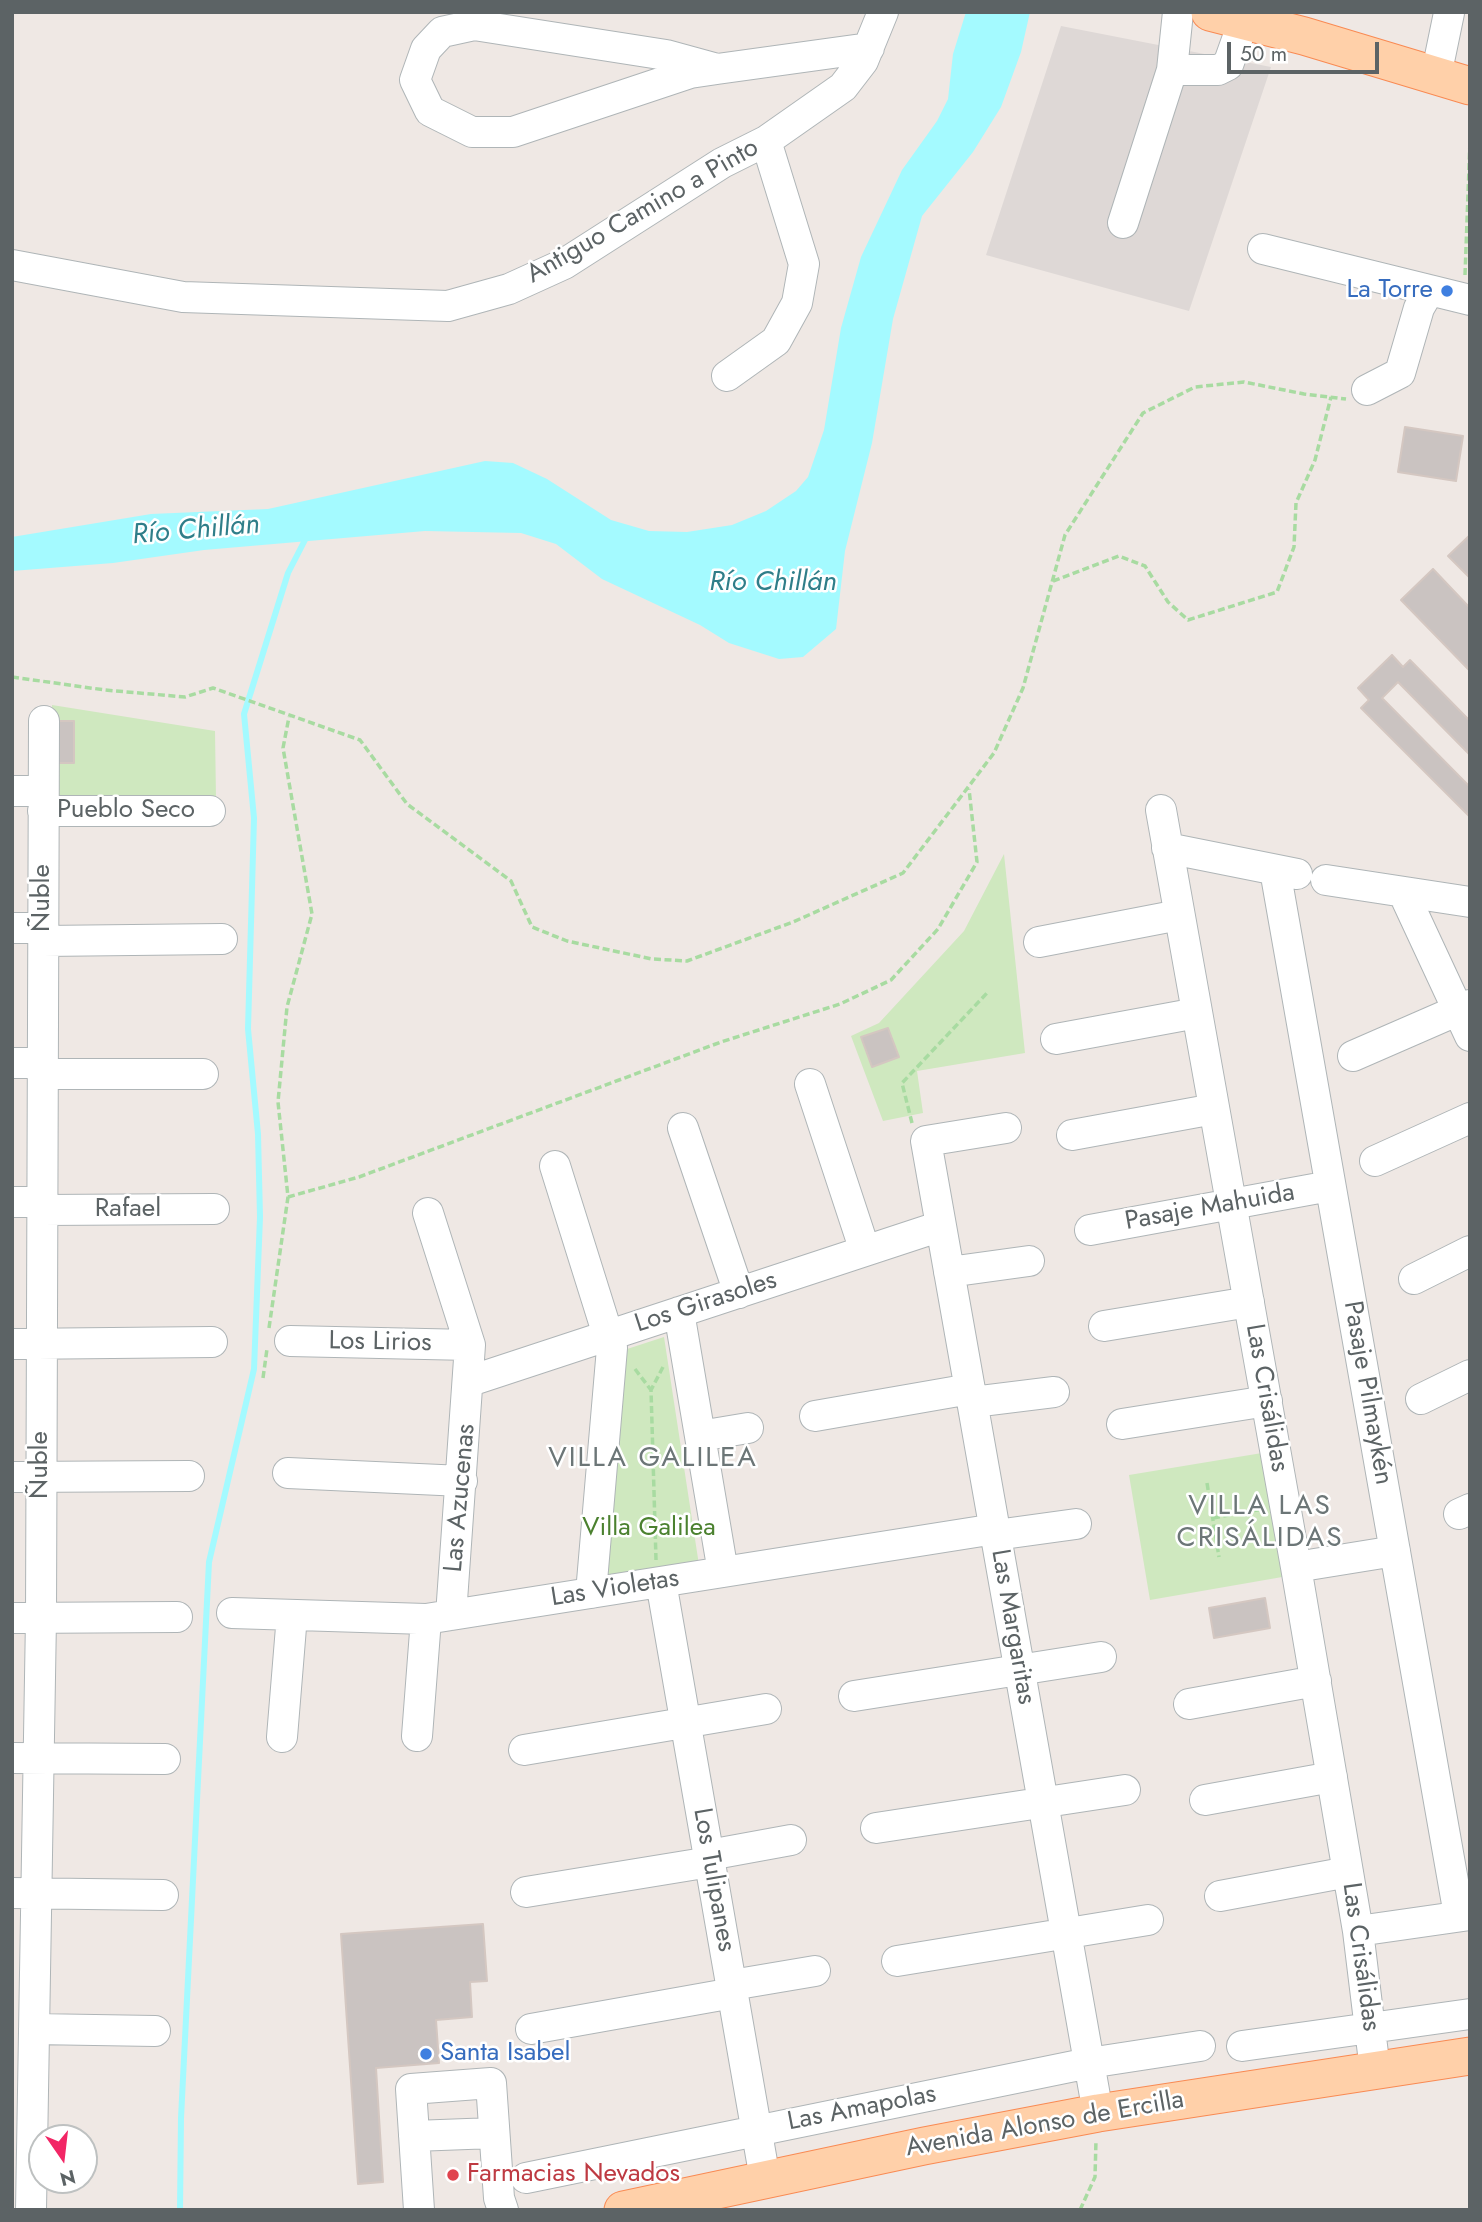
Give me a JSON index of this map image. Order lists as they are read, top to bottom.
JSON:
{
  "streets": {
    "main road": ["Avenida Alonso de Ercilla"],
    "street": [
      "Antiguo Camino a Pinto",
      "Pueblo Seco",
      "Ñuble",
      "Pasaje Mahuida",
      "Rafael",
      "Los Girasoles",
      "Los Lirios",
      "Pasaje Pilmaykén",
      "Las Crisálidas",
      "Las Azucenas",
      "Las Violetas",
      "Las Margaritas",
      "Los Tulipanes",
      "Las Amapolas"
    ]
  },
  "crossings": [
    ["Pueblo Seco", "Ñuble"],
    ["Ñuble", "Rafael"],
    ["Pasaje Mahuida", "Pasaje Pilmaykén"],
    ["Pasaje Mahuida", "Las Crisálidas"],
    ["Los Girasoles", "Las Azucenas"],
    ["Los Girasoles", "Las Margaritas"],
    ["Los Lirios", "Las Azucenas"],
    ["Pasaje Pilmaykén", "Las Crisálidas"],
    ["Las Crisálidas", "Avenida Alonso de Ercilla"],
    ["Las Azucenas", "Las Violetas"],
    ["Las Violetas", "Las Margaritas"],
    ["Las Violetas", "Los Tulipanes"],
    ["Las Margaritas", "Las Amapolas"],
    ["Las Margaritas", "Avenida Alonso de Ercilla"],
    ["Los Tulipanes", "Las Amapolas"],
    ["Los Tulipanes", "Avenida Alonso de Ercilla"]
  ],
  "districts": ["VILLA GALILEA", "VILLA LAS CRISÁLIDAS"],
  "water": ["Río Chillán"],
  "parks": ["Villa Galilea"],
  "places": ["La Torre", "Santa Isabel", "Farmacias Nevados"],
  "scale_bar": "50 m",
  "north": "bottom"
}
